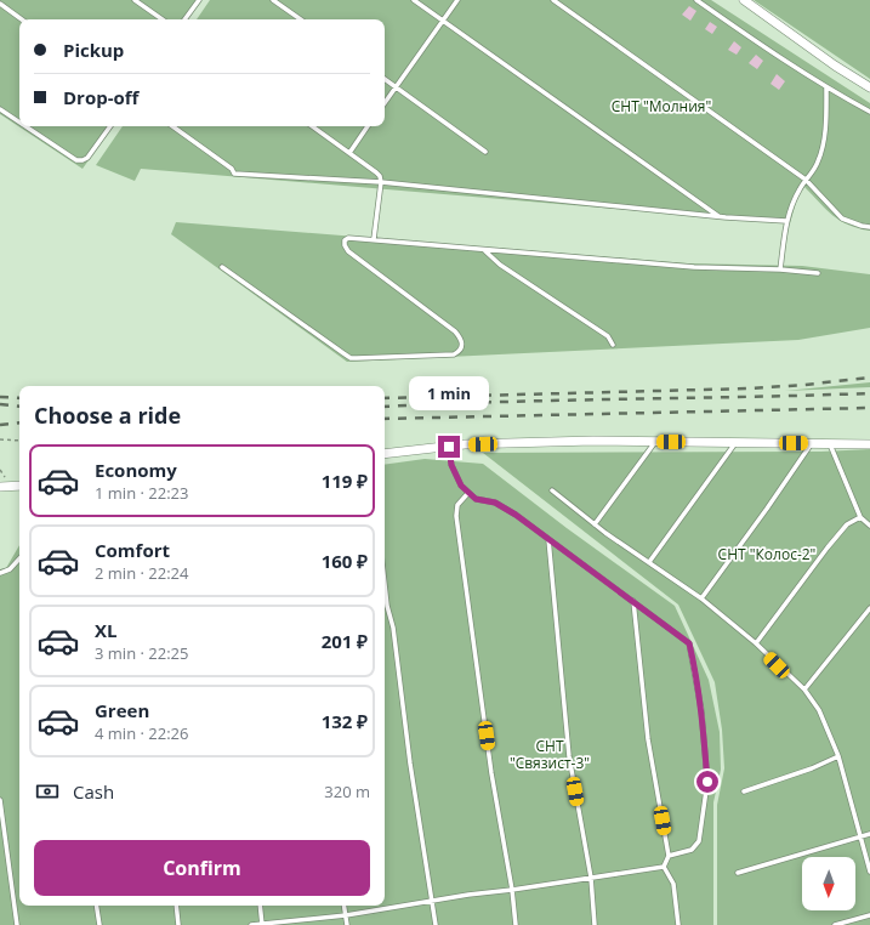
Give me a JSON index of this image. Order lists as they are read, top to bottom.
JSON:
{
  "parks": ["СНТ \"Молния\"", "СНТ \"Колос-2\"", "СНТ \"Связист-3\""],
  "north": "bottom",
  "page": {
    "banner": ["Pickup", "Drop-off"],
    "bubble": "1 min",
    "heading": "Choose a ride",
    "list": [
      {
        "name": "Economy",
        "note": "1 min · 22:23",
        "value": "119 ₽"
      },
      {
        "name": "Comfort",
        "note": "2 min · 22:24",
        "value": "160 ₽"
      },
      {
        "name": "XL",
        "note": "3 min · 22:25",
        "value": "201 ₽"
      },
      {
        "name": "Green",
        "note": "4 min · 22:26",
        "value": "132 ₽"
      }
    ],
    "pay": ["Cash", "320 m"],
    "buttons": "Confirm"
  }
}
